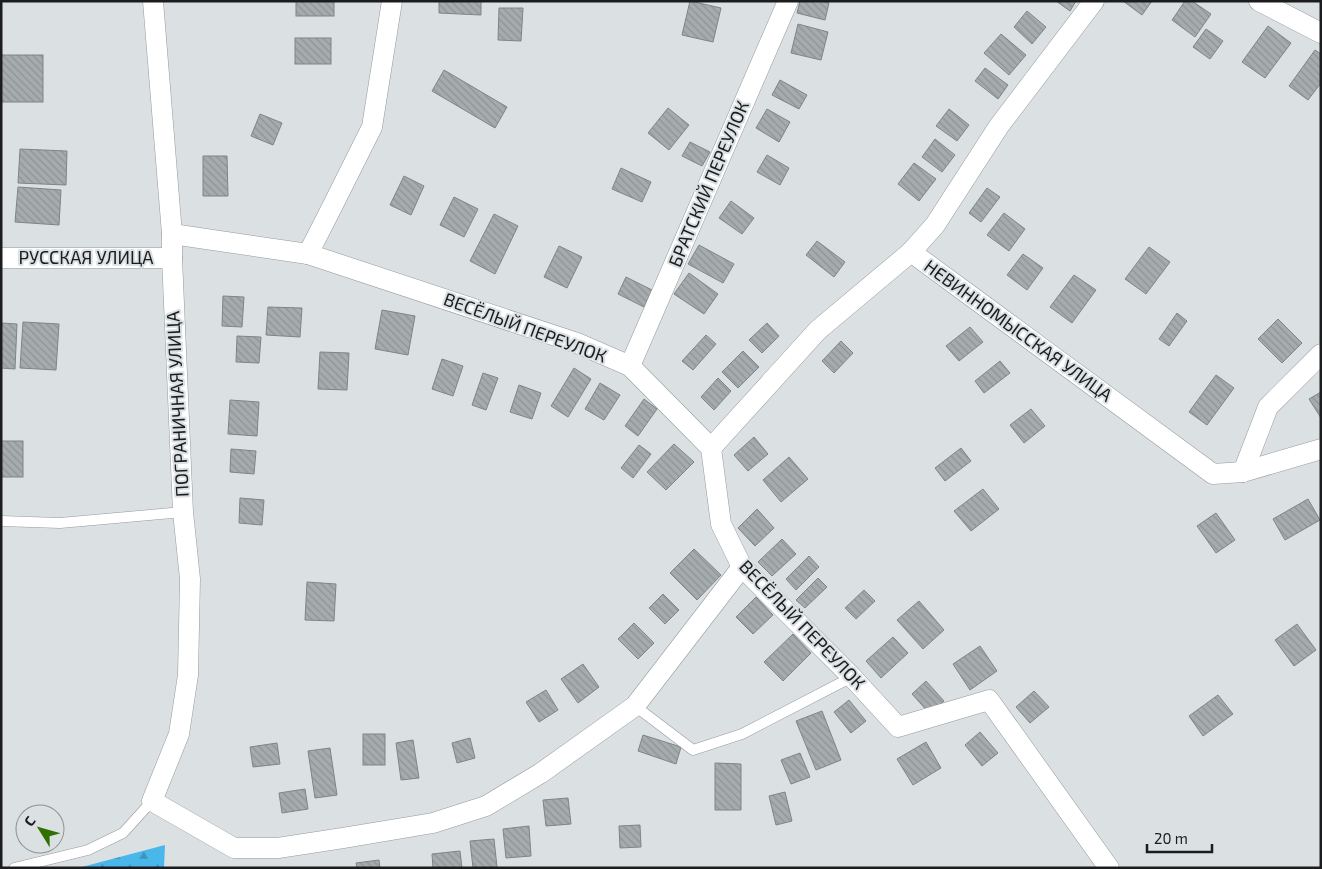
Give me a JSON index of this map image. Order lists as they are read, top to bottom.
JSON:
{
  "streets": {
    "street": [
      "БРАТСКИЙ ПЕРЕУЛОК",
      "РУССКАЯ УЛИЦА",
      "ВЕСЁЛЫЙ ПЕРЕУЛОК",
      "НЕВИННОМЫССКАЯ УЛИЦА",
      "ПОГРАНИЧНАЯ УЛИЦА"
    ]
  },
  "crossings": [
    ["БРАТСКИЙ ПЕРЕУЛОК", "ВЕСЁЛЫЙ ПЕРЕУЛОК"],
    ["РУССКАЯ УЛИЦА", "ПОГРАНИЧНАЯ УЛИЦА"],
    ["ВЕСЁЛЫЙ ПЕРЕУЛОК", "НЕВИННОМЫССКАЯ УЛИЦА"],
    ["ВЕСЁЛЫЙ ПЕРЕУЛОК", "ПОГРАНИЧНАЯ УЛИЦА"]
  ],
  "scale_bar": "20 m",
  "north": "top left"
}
